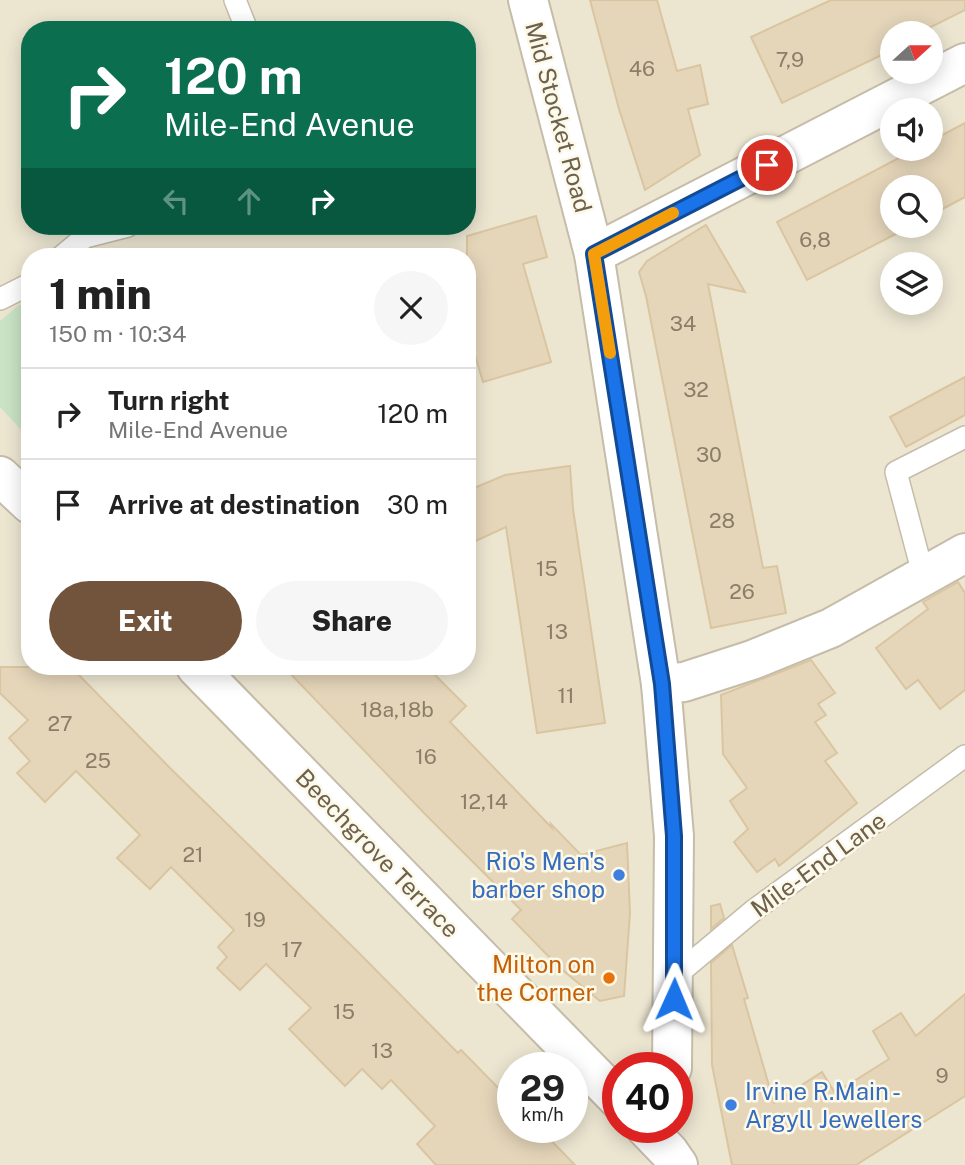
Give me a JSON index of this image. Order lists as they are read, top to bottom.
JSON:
{
  "streets": {
    "street": ["Mid Stocket Road", "Beechgrove Terrace"],
    "lane": ["Mile-End Lane"]
  },
  "crossings": [
    ["Mid Stocket Road", "Mile-End Lane"]
  ],
  "places": ["Rio's Men's barber shop", "Milton on the Corner", "Irvine R.Main - Argyll Jewellers"],
  "house_numbers": [
    "7,9",
    "46",
    "6,8",
    "34",
    "32",
    "30",
    "28",
    "15",
    "26",
    "13",
    "11",
    "18a,18b",
    "27",
    "16",
    "25",
    "12,14",
    "21",
    "19",
    "17",
    "15",
    "13",
    "9"
  ],
  "north": "right",
  "page": {
    "turn": ["120 m", "Mile-End Avenue"],
    "heading": ["1 min", "150 m · 10:34"],
    "list": [
      {
        "name": "Turn right",
        "note": "Mile-End Avenue",
        "value": "120 m"
      },
      {
        "name": "Arrive at destination",
        "value": "30 m"
      }
    ],
    "buttons": ["Exit", "Share"],
    "speed": "29 km/h",
    "limit": "40"
  }
}
